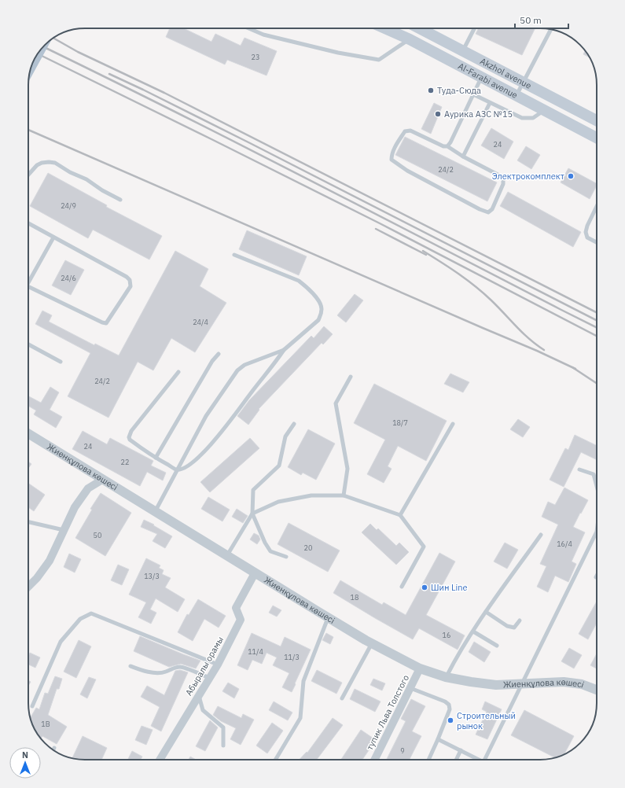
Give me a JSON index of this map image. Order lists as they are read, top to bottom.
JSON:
{
  "streets": {
    "main road": ["Akzhol avenue", "Al-Farabi avenue"],
    "street": ["Жиенқұлова көшесі", "Абыралы орамы", "тупик Льва Толстого"]
  },
  "crossings": [
    ["Жиенқұлова көшесі", "Абыралы орамы"],
    ["Жиенқұлова көшесі", "тупик Льва Толстого"]
  ],
  "places": [
    "Туда-Сюда",
    "Аурика АЗС №15",
    "Электрокомплект",
    "Шин Line",
    "Строительный рынок"
  ],
  "house_numbers": [
    "23",
    "24",
    "24/2",
    "24/9",
    "24/6",
    "24/4",
    "24/2",
    "18/7",
    "24",
    "22",
    "50",
    "16/4",
    "20",
    "13/3",
    "18",
    "16",
    "11/4",
    "11/3",
    "1В",
    "9"
  ],
  "scale_bar": "50 m",
  "north": "top"
}
